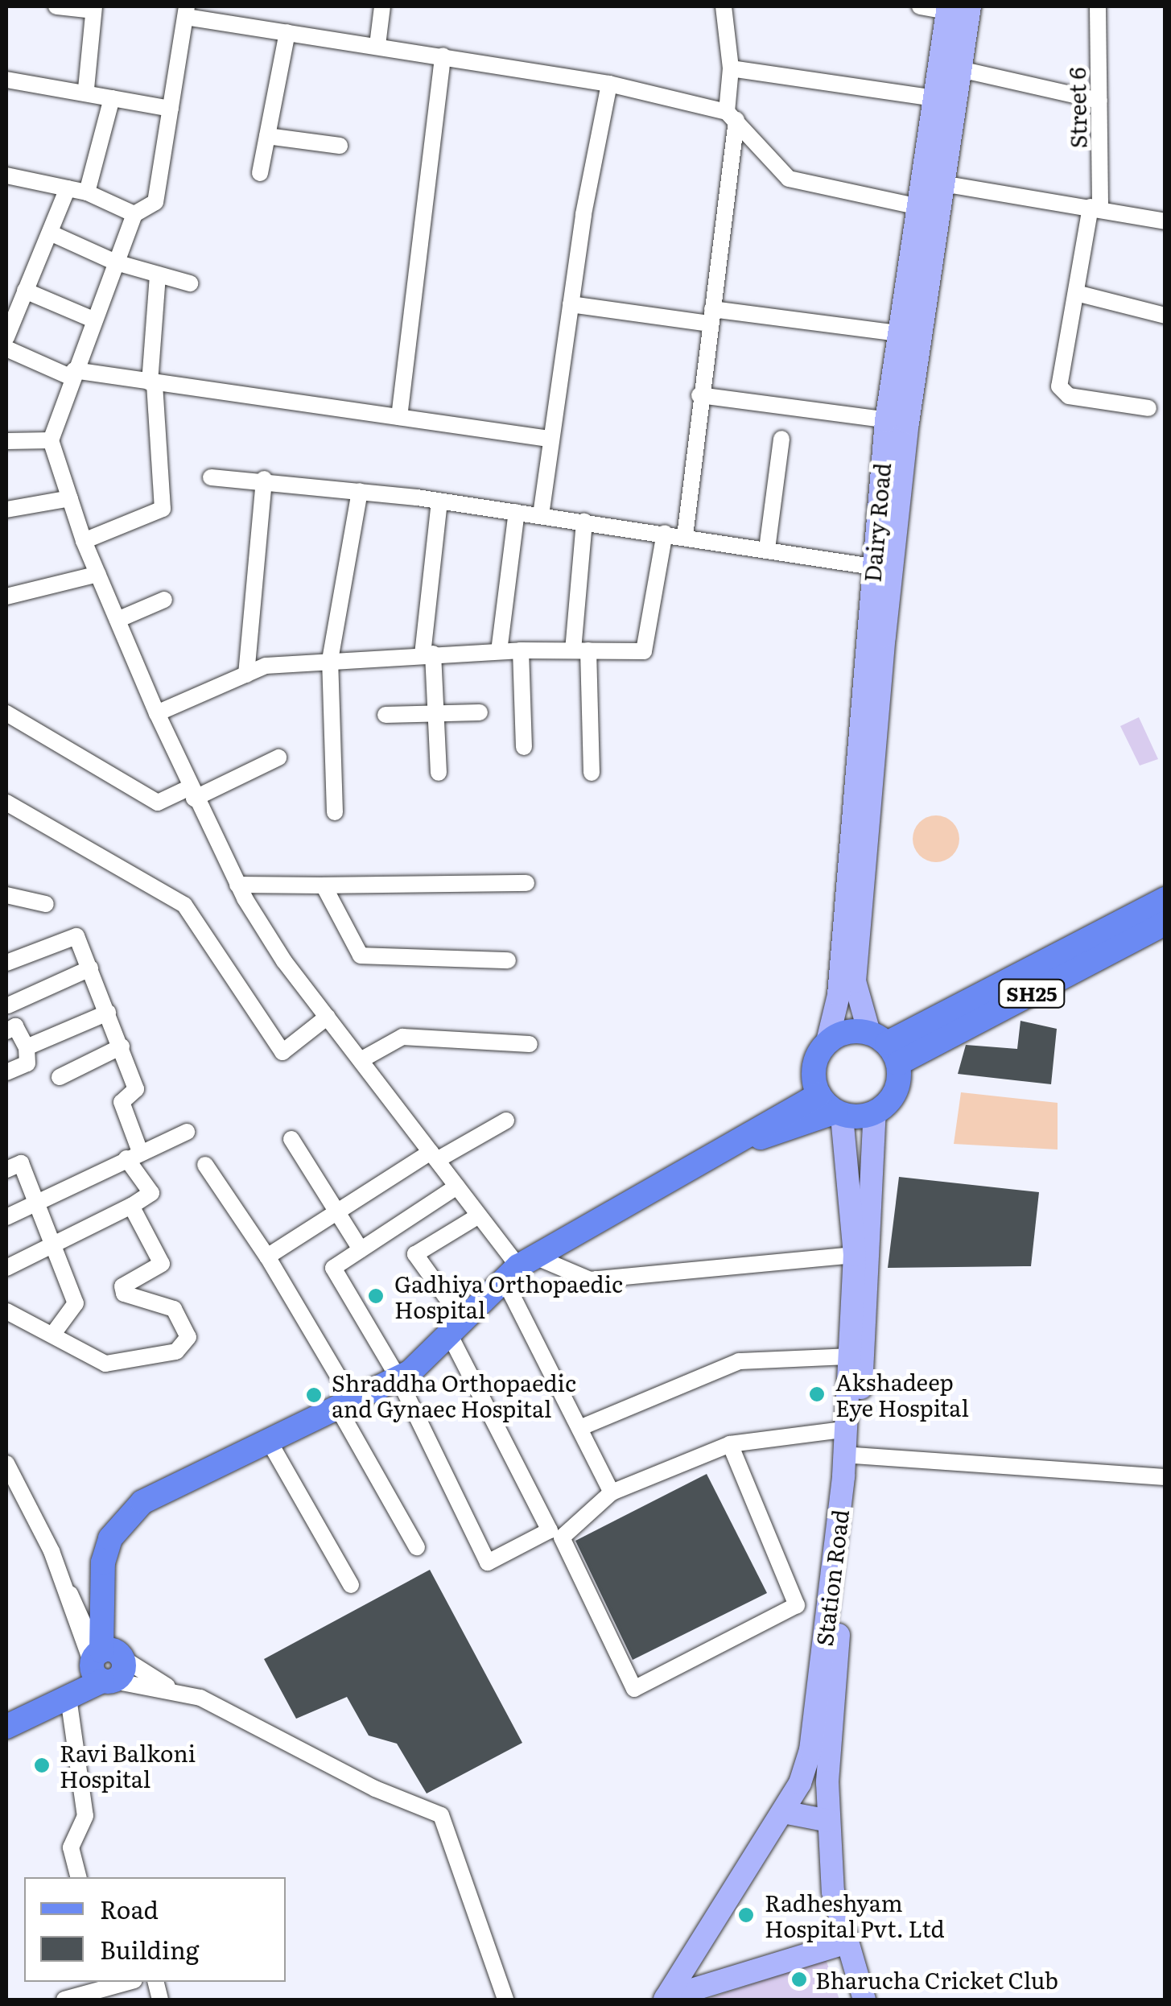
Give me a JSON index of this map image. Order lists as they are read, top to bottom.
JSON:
{
  "streets": {
    "main road": ["Dairy Road", "SH25", "Station Road"],
    "street": ["Street 6"]
  },
  "crossings": [
    ["Dairy Road", "SH25"],
    ["Dairy Road", "Station Road"],
    ["SH25", "Station Road"]
  ],
  "places": [
    "Gadhiya Orthopaedic Hospital",
    "Akshadeep Eye Hospital",
    "Shraddha Orthopaedic and Gynaec Hospital",
    "Ravi Balkoni Hospital",
    "Radheshyam Hospital Pvt. Ltd",
    "Bharucha Cricket Club"
  ],
  "legend": ["Road", "Building"]
}
